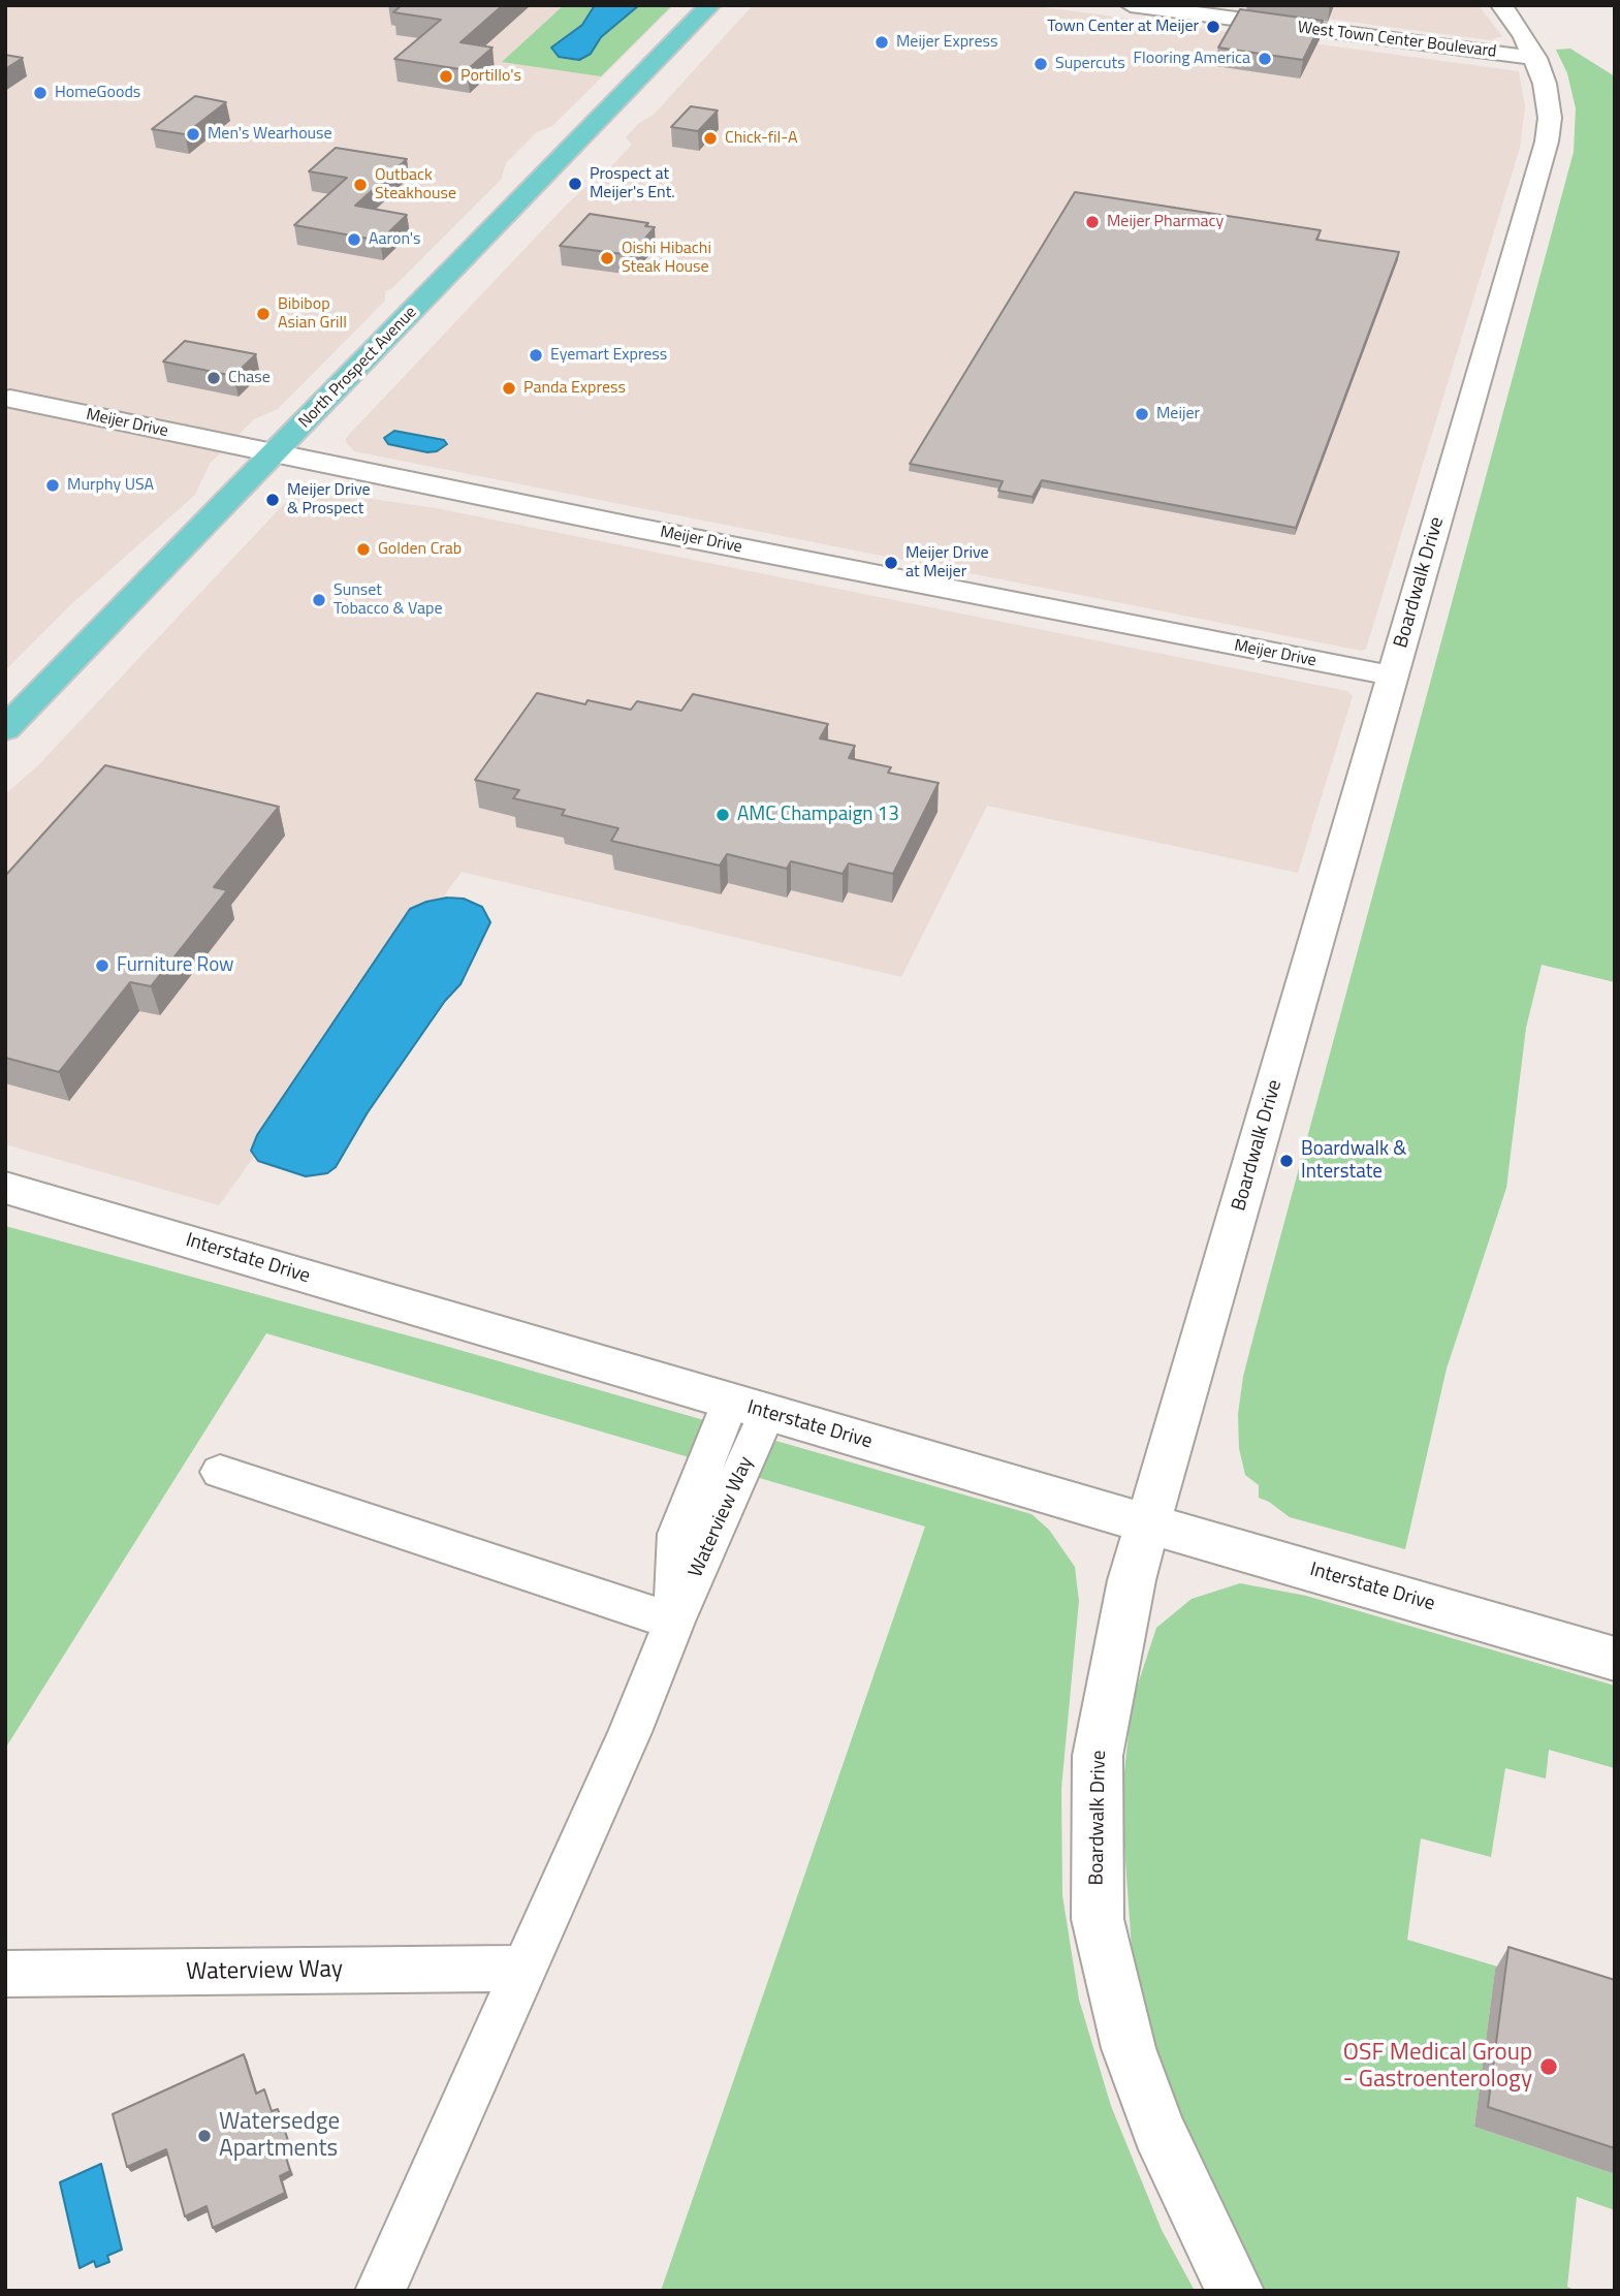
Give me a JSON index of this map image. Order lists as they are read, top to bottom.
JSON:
{
  "streets": {
    "main road": ["North Prospect Avenue"],
    "street": [
      "West Town Center Boulevard",
      "Meijer Drive",
      "Boardwalk Drive",
      "Interstate Drive",
      "Waterview Way"
    ]
  },
  "crossings": [
    ["West Town Center Boulevard", "Boardwalk Drive"],
    ["North Prospect Avenue", "Meijer Drive"],
    ["Meijer Drive", "Boardwalk Drive"],
    ["Boardwalk Drive", "Interstate Drive"],
    ["Interstate Drive", "Waterview Way"]
  ],
  "places": [
    "Town Center at Meijer",
    "Meijer Express",
    "Flooring America",
    "Supercuts",
    "Portillo's",
    "HomeGoods",
    "Men's Wearhouse",
    "Chick-fil-A",
    "Prospect at Meijer's Ent.",
    "Outback Steakhouse",
    "Meijer Pharmacy",
    "Aaron's",
    "Oishi Hibachi Steak House",
    "Bibibop Asian Grill",
    "Eyemart Express",
    "Chase",
    "Panda Express",
    "Meijer",
    "Murphy USA",
    "Meijer Drive & Prospect",
    "Golden Crab",
    "Meijer Drive at Meijer",
    "Sunset Tobacco & Vape",
    "AMC Champaign 13",
    "Furniture Row",
    "Boardwalk & Interstate",
    "OSF Medical Group - Gastroenterology",
    "Watersedge Apartments"
  ]
}
